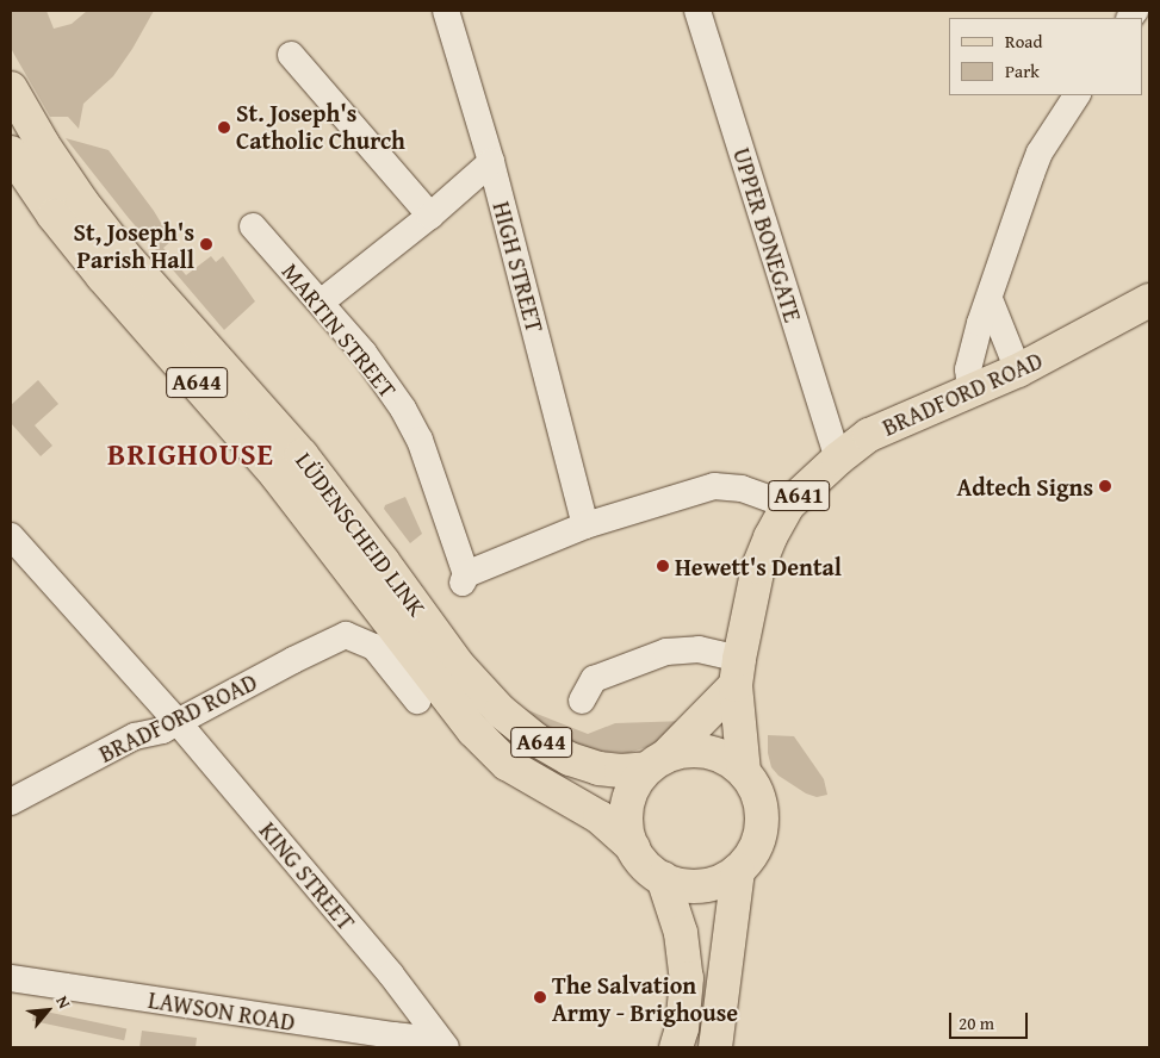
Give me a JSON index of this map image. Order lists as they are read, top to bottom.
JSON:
{
  "streets": {
    "main road": [
      "A644",
      "BRADFORD ROAD",
      "A641",
      "LÜDENSCHEID LINK"
    ],
    "street": [
      "UPPER BONEGATE",
      "HIGH STREET",
      "MARTIN STREET",
      "KING STREET",
      "LAWSON ROAD"
    ]
  },
  "crossings": [
    ["UPPER BONEGATE", "BRADFORD ROAD"],
    ["HIGH STREET", "MARTIN STREET"],
    ["A644", "BRADFORD ROAD"],
    ["A644", "LÜDENSCHEID LINK"],
    ["BRADFORD ROAD", "LÜDENSCHEID LINK"],
    ["BRADFORD ROAD", "KING STREET"],
    ["KING STREET", "LAWSON ROAD"]
  ],
  "districts": ["BRIGHOUSE"],
  "places": [
    "St. Joseph's Catholic Church",
    "St, Joseph's Parish Hall",
    "Adtech Signs",
    "Hewett's Dental",
    "The Salvation Army - Brighouse"
  ],
  "legend": ["Road", "Park"],
  "scale_bar": "20 m",
  "north": "top right"
}
